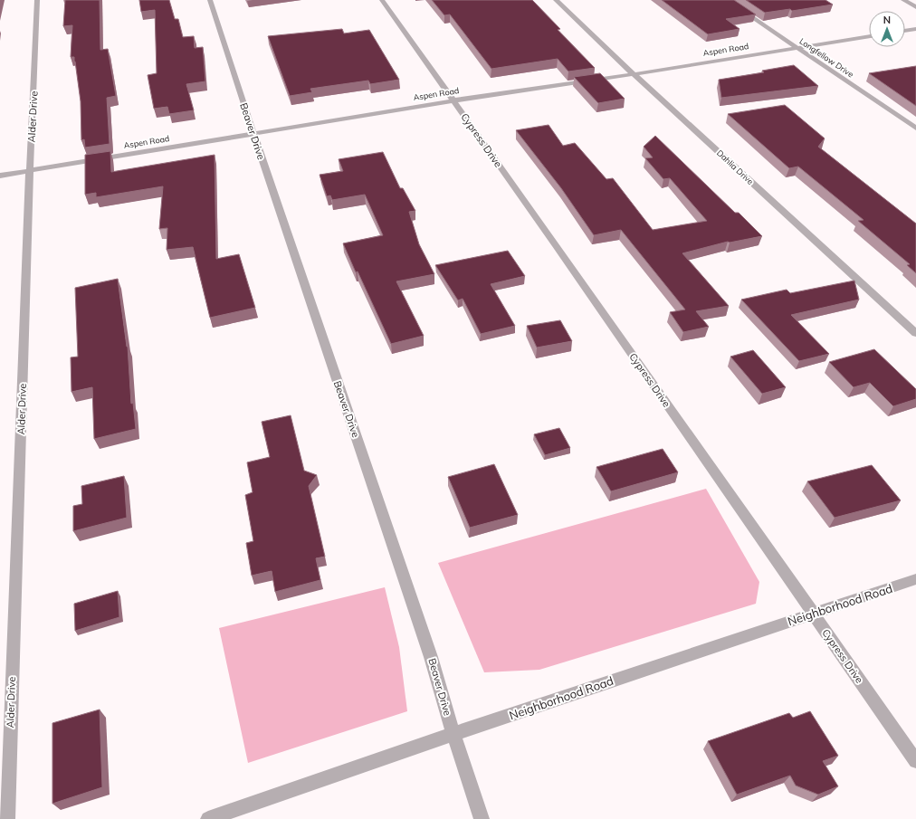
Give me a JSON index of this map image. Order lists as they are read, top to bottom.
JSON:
{
  "streets": {
    "street": [
      "Aspen Road",
      "Longfellow Drive",
      "Alder Drive",
      "Beaver Drive",
      "Cypress Drive",
      "Dahlia Drive",
      "Neighborhood Road"
    ]
  },
  "crossings": [
    ["Aspen Road", "Longfellow Drive"],
    ["Aspen Road", "Alder Drive"],
    ["Aspen Road", "Beaver Drive"],
    ["Aspen Road", "Cypress Drive"],
    ["Aspen Road", "Dahlia Drive"],
    ["Beaver Drive", "Neighborhood Road"],
    ["Cypress Drive", "Neighborhood Road"]
  ],
  "north": "top"
}
